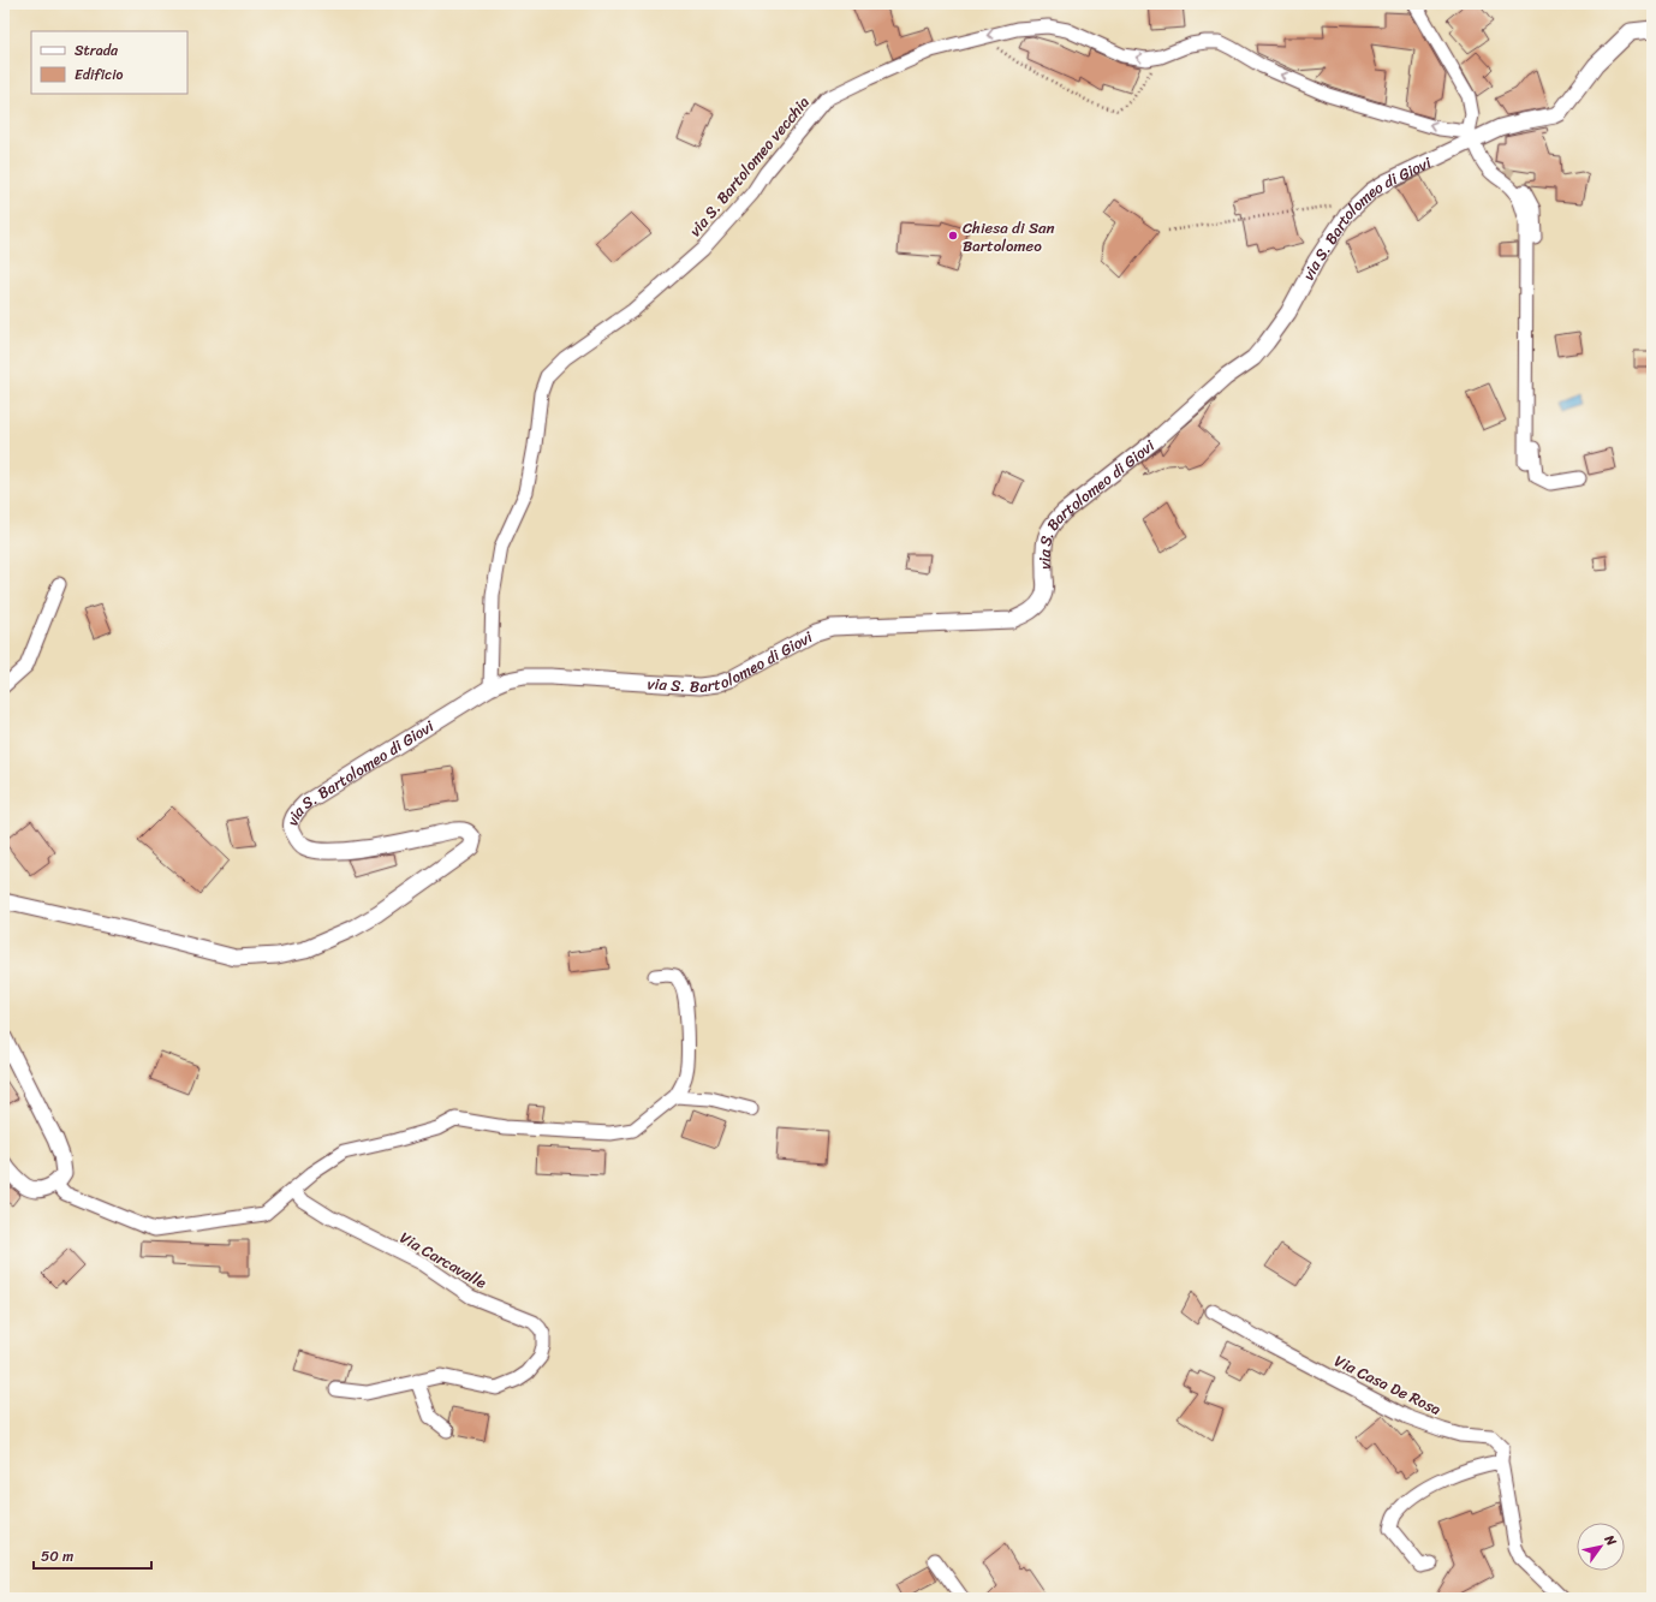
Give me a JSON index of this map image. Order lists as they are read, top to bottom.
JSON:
{
  "streets": {
    "street": [
      "via S. Bartolomeo vecchia",
      "via S. Bartolomeo di Giovi",
      "Via Carcavalle",
      "Via Casa De Rosa"
    ]
  },
  "crossings": [
    ["via S. Bartolomeo vecchia", "via S. Bartolomeo di Giovi"]
  ],
  "one_way": ["via S. Bartolomeo vecchia"],
  "places": ["Chiesa di San Bartolomeo"],
  "legend": ["Strada", "Edificio"],
  "scale_bar": "50 m",
  "north": "top right"
}
